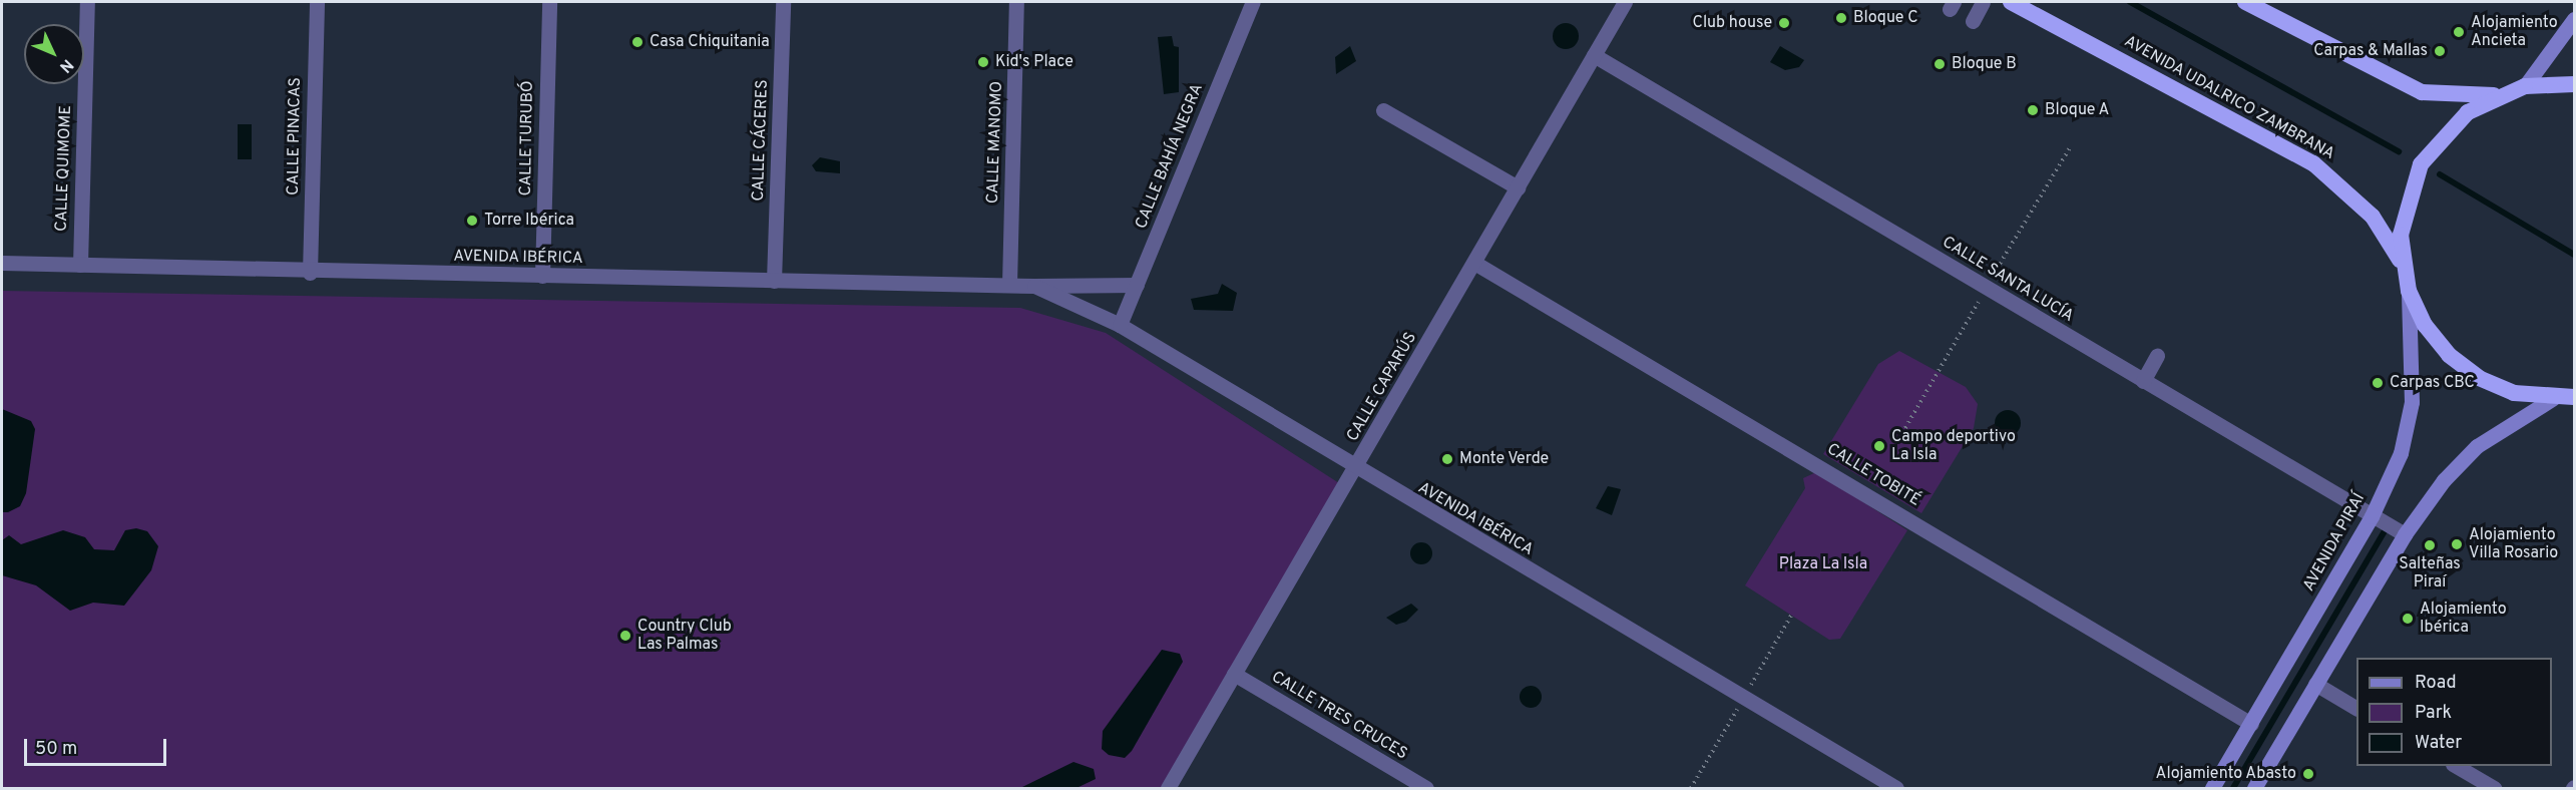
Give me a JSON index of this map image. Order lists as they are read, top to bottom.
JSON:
{
  "streets": {
    "highway": ["AVENIDA UDALRICO ZAMBRANA"],
    "main road": ["AVENIDA PIRAÍ"],
    "street": [
      "CALLE PINACAS",
      "CALLE TURUBÓ",
      "CALLE CÁCERES",
      "CALLE MANOMO",
      "CALLE BAHÍA NEGRA",
      "CALLE QUIMOME",
      "AVENIDA IBÉRICA",
      "CALLE SANTA LUCÍA",
      "CALLE CAPARÚS",
      "CALLE TOBITÉ",
      "CALLE TRES CRUCES"
    ]
  },
  "crossings": [
    ["CALLE PINACAS", "AVENIDA IBÉRICA"],
    ["CALLE TURUBÓ", "AVENIDA IBÉRICA"],
    ["CALLE CÁCERES", "AVENIDA IBÉRICA"],
    ["CALLE MANOMO", "AVENIDA IBÉRICA"],
    ["CALLE BAHÍA NEGRA", "AVENIDA IBÉRICA"],
    ["CALLE QUIMOME", "AVENIDA IBÉRICA"],
    ["AVENIDA IBÉRICA", "CALLE CAPARÚS"],
    ["CALLE SANTA LUCÍA", "CALLE CAPARÚS"],
    ["CALLE SANTA LUCÍA", "AVENIDA PIRAÍ"],
    ["CALLE CAPARÚS", "CALLE TOBITÉ"],
    ["CALLE CAPARÚS", "CALLE TRES CRUCES"],
    ["CALLE TOBITÉ", "AVENIDA PIRAÍ"]
  ],
  "parks": ["Plaza La Isla"],
  "places": [
    "Bloque C",
    "Club house",
    "Alojamiento Ancieta",
    "Casa Chiquitania",
    "Carpas & Mallas",
    "Kid's Place",
    "Bloque B",
    "Bloque A",
    "Torre Ibérica",
    "Carpas CBC",
    "Campo deportivo La Isla",
    "Monte Verde",
    "Alojamiento Villa Rosario",
    "Salteñas Piraí",
    "Alojamiento Ibérica",
    "Country Club Las Palmas",
    "Alojamiento Abasto"
  ],
  "legend": ["Road", "Park", "Water"],
  "scale_bar": "50 m",
  "north": "bottom right"
}
